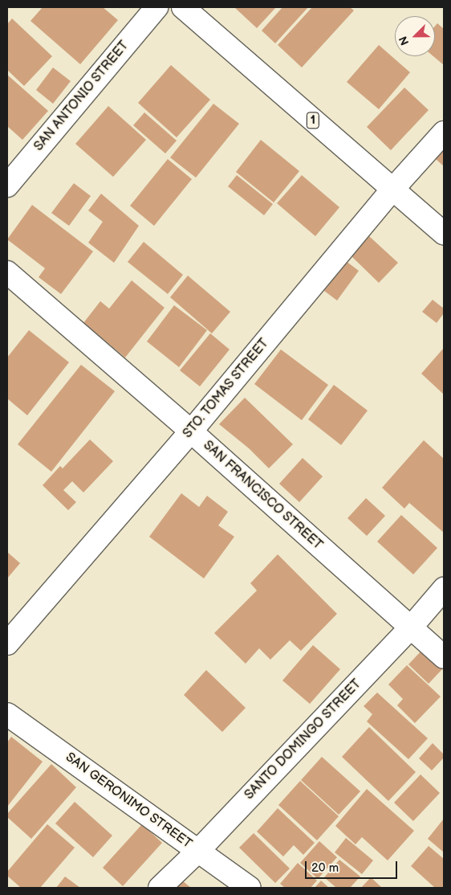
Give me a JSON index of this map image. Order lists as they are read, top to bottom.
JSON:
{
  "streets": {
    "main road": [
      "SAN ANTONIO STREET",
      "1",
      "STO. TOMAS STREET",
      "SAN FRANCISCO STREET",
      "SANTO DOMINGO STREET",
      "SAN GERONIMO STREET"
    ]
  },
  "crossings": [
    ["1", "STO. TOMAS STREET"],
    ["STO. TOMAS STREET", "SAN FRANCISCO STREET"],
    ["SAN FRANCISCO STREET", "SANTO DOMINGO STREET"],
    ["SANTO DOMINGO STREET", "SAN GERONIMO STREET"]
  ],
  "scale_bar": "20 m",
  "north": "bottom left"
}
